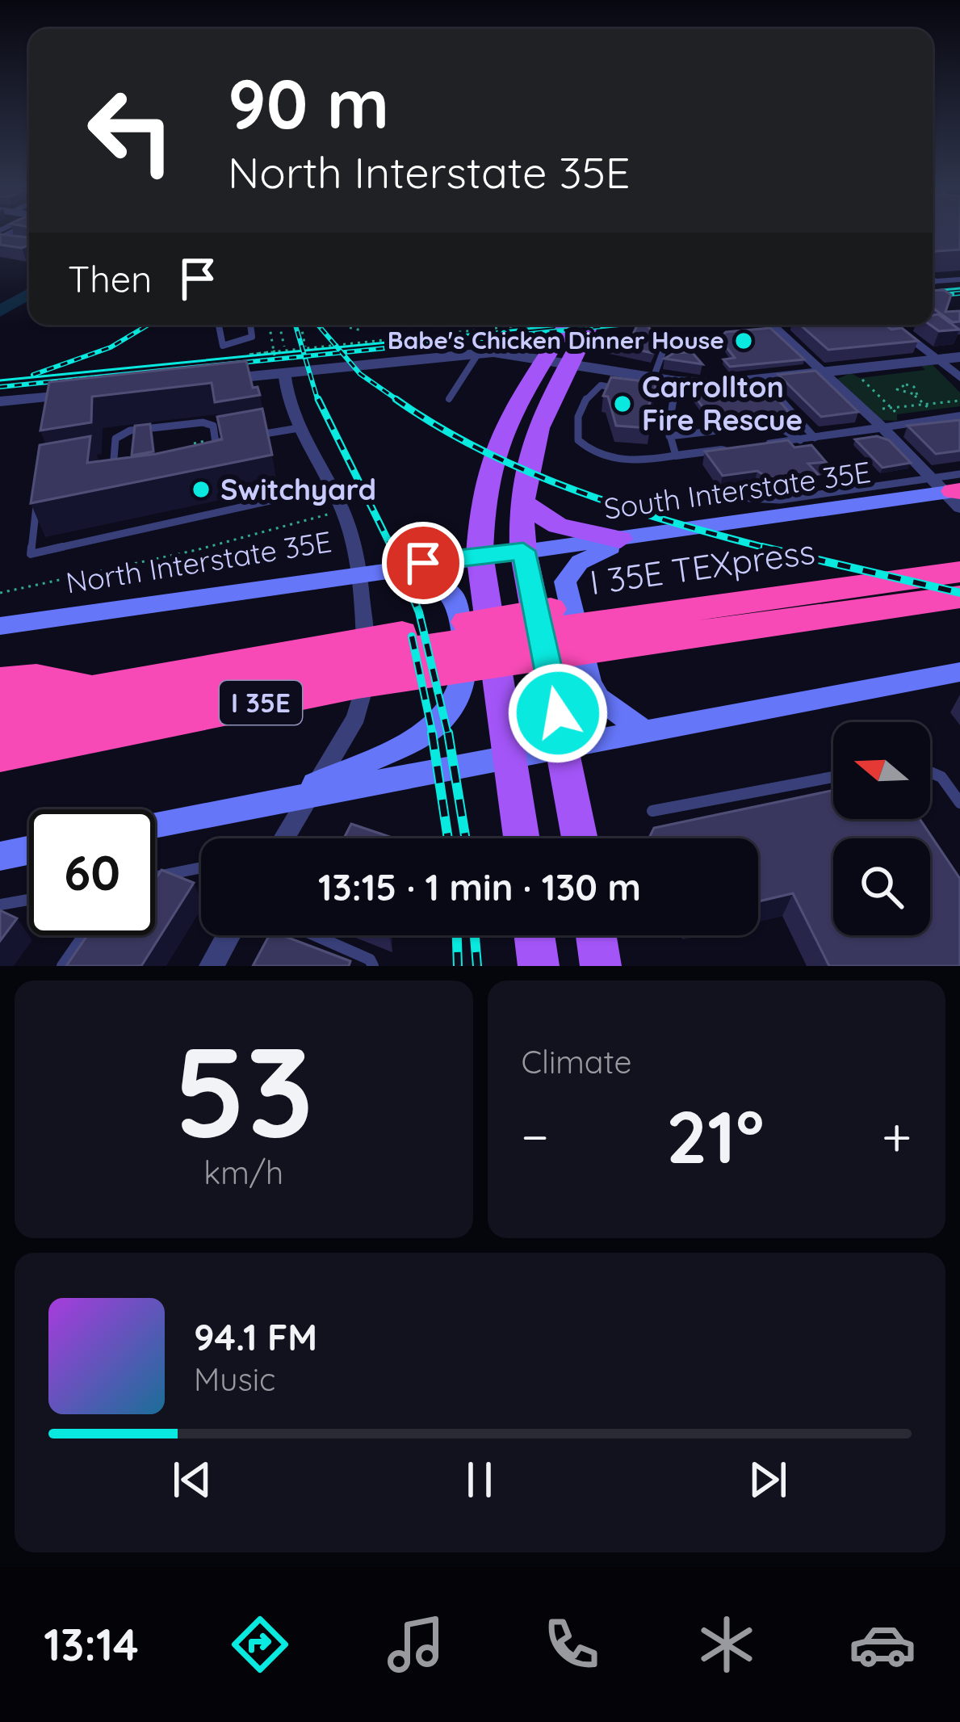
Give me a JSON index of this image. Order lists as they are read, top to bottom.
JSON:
{
  "streets": {
    "highway": ["I 35E TEXpress", "I 35E"],
    "main road": ["South Interstate 35E", "North Interstate 35E"]
  },
  "crossings": [
    ["South Interstate 35E", "North Interstate 35E"]
  ],
  "places": ["Babe's Chicken Dinner House", "Carrollton Fire Rescue", "Switchyard"],
  "north": "left",
  "page": {
    "turn": ["90 m", "North Interstate 35E"],
    "then": "Then",
    "limit": "60",
    "trip": "13:15 · 1 min · 130 m",
    "tile": [
      ["53", "km/h"],
      "Climate"
    ],
    "heat": ["−", "21°", "+"],
    "song": ["94.1 FM", "Music"],
    "tabs": "13:14"
  }
}
